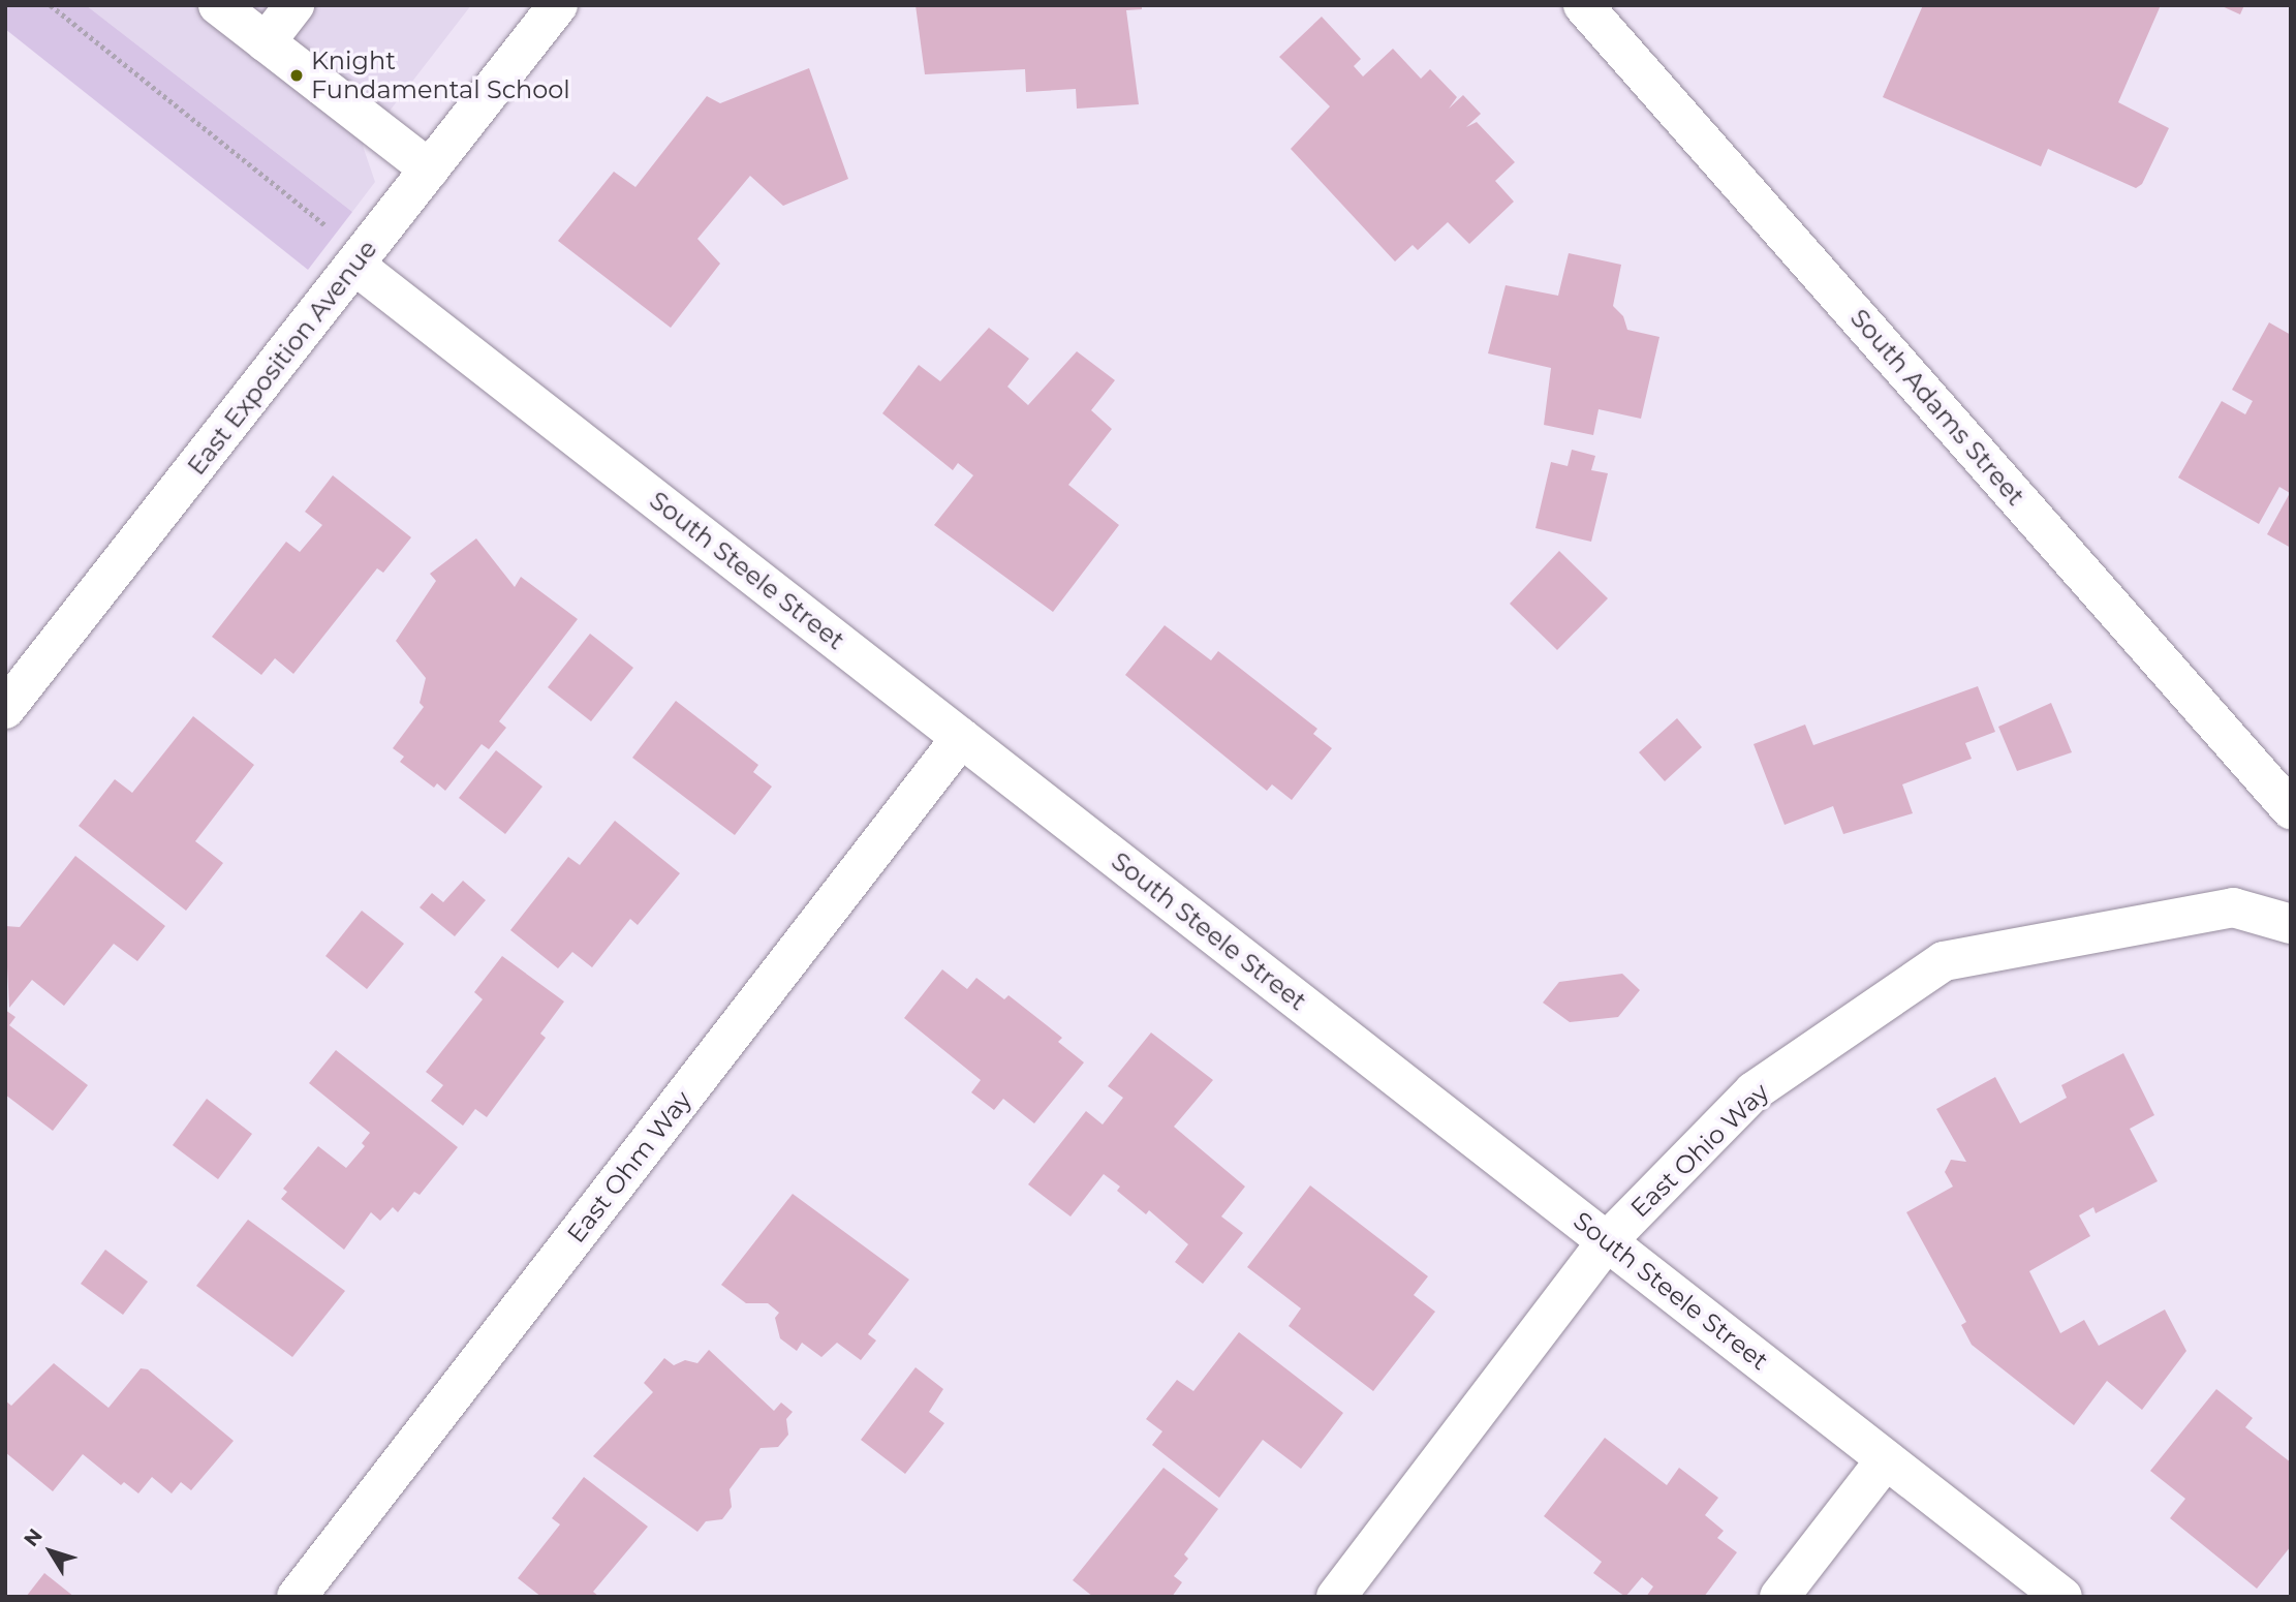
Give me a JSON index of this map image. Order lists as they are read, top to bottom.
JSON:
{
  "streets": {
    "street": [
      "East Exposition Avenue",
      "South Adams Street",
      "South Steele Street",
      "East Ohio Way",
      "East Ohm Way"
    ]
  },
  "crossings": [
    ["East Exposition Avenue", "South Steele Street"],
    ["South Steele Street", "East Ohio Way"],
    ["South Steele Street", "East Ohm Way"]
  ],
  "places": ["Knight Fundamental School"],
  "north": "top left"
}
